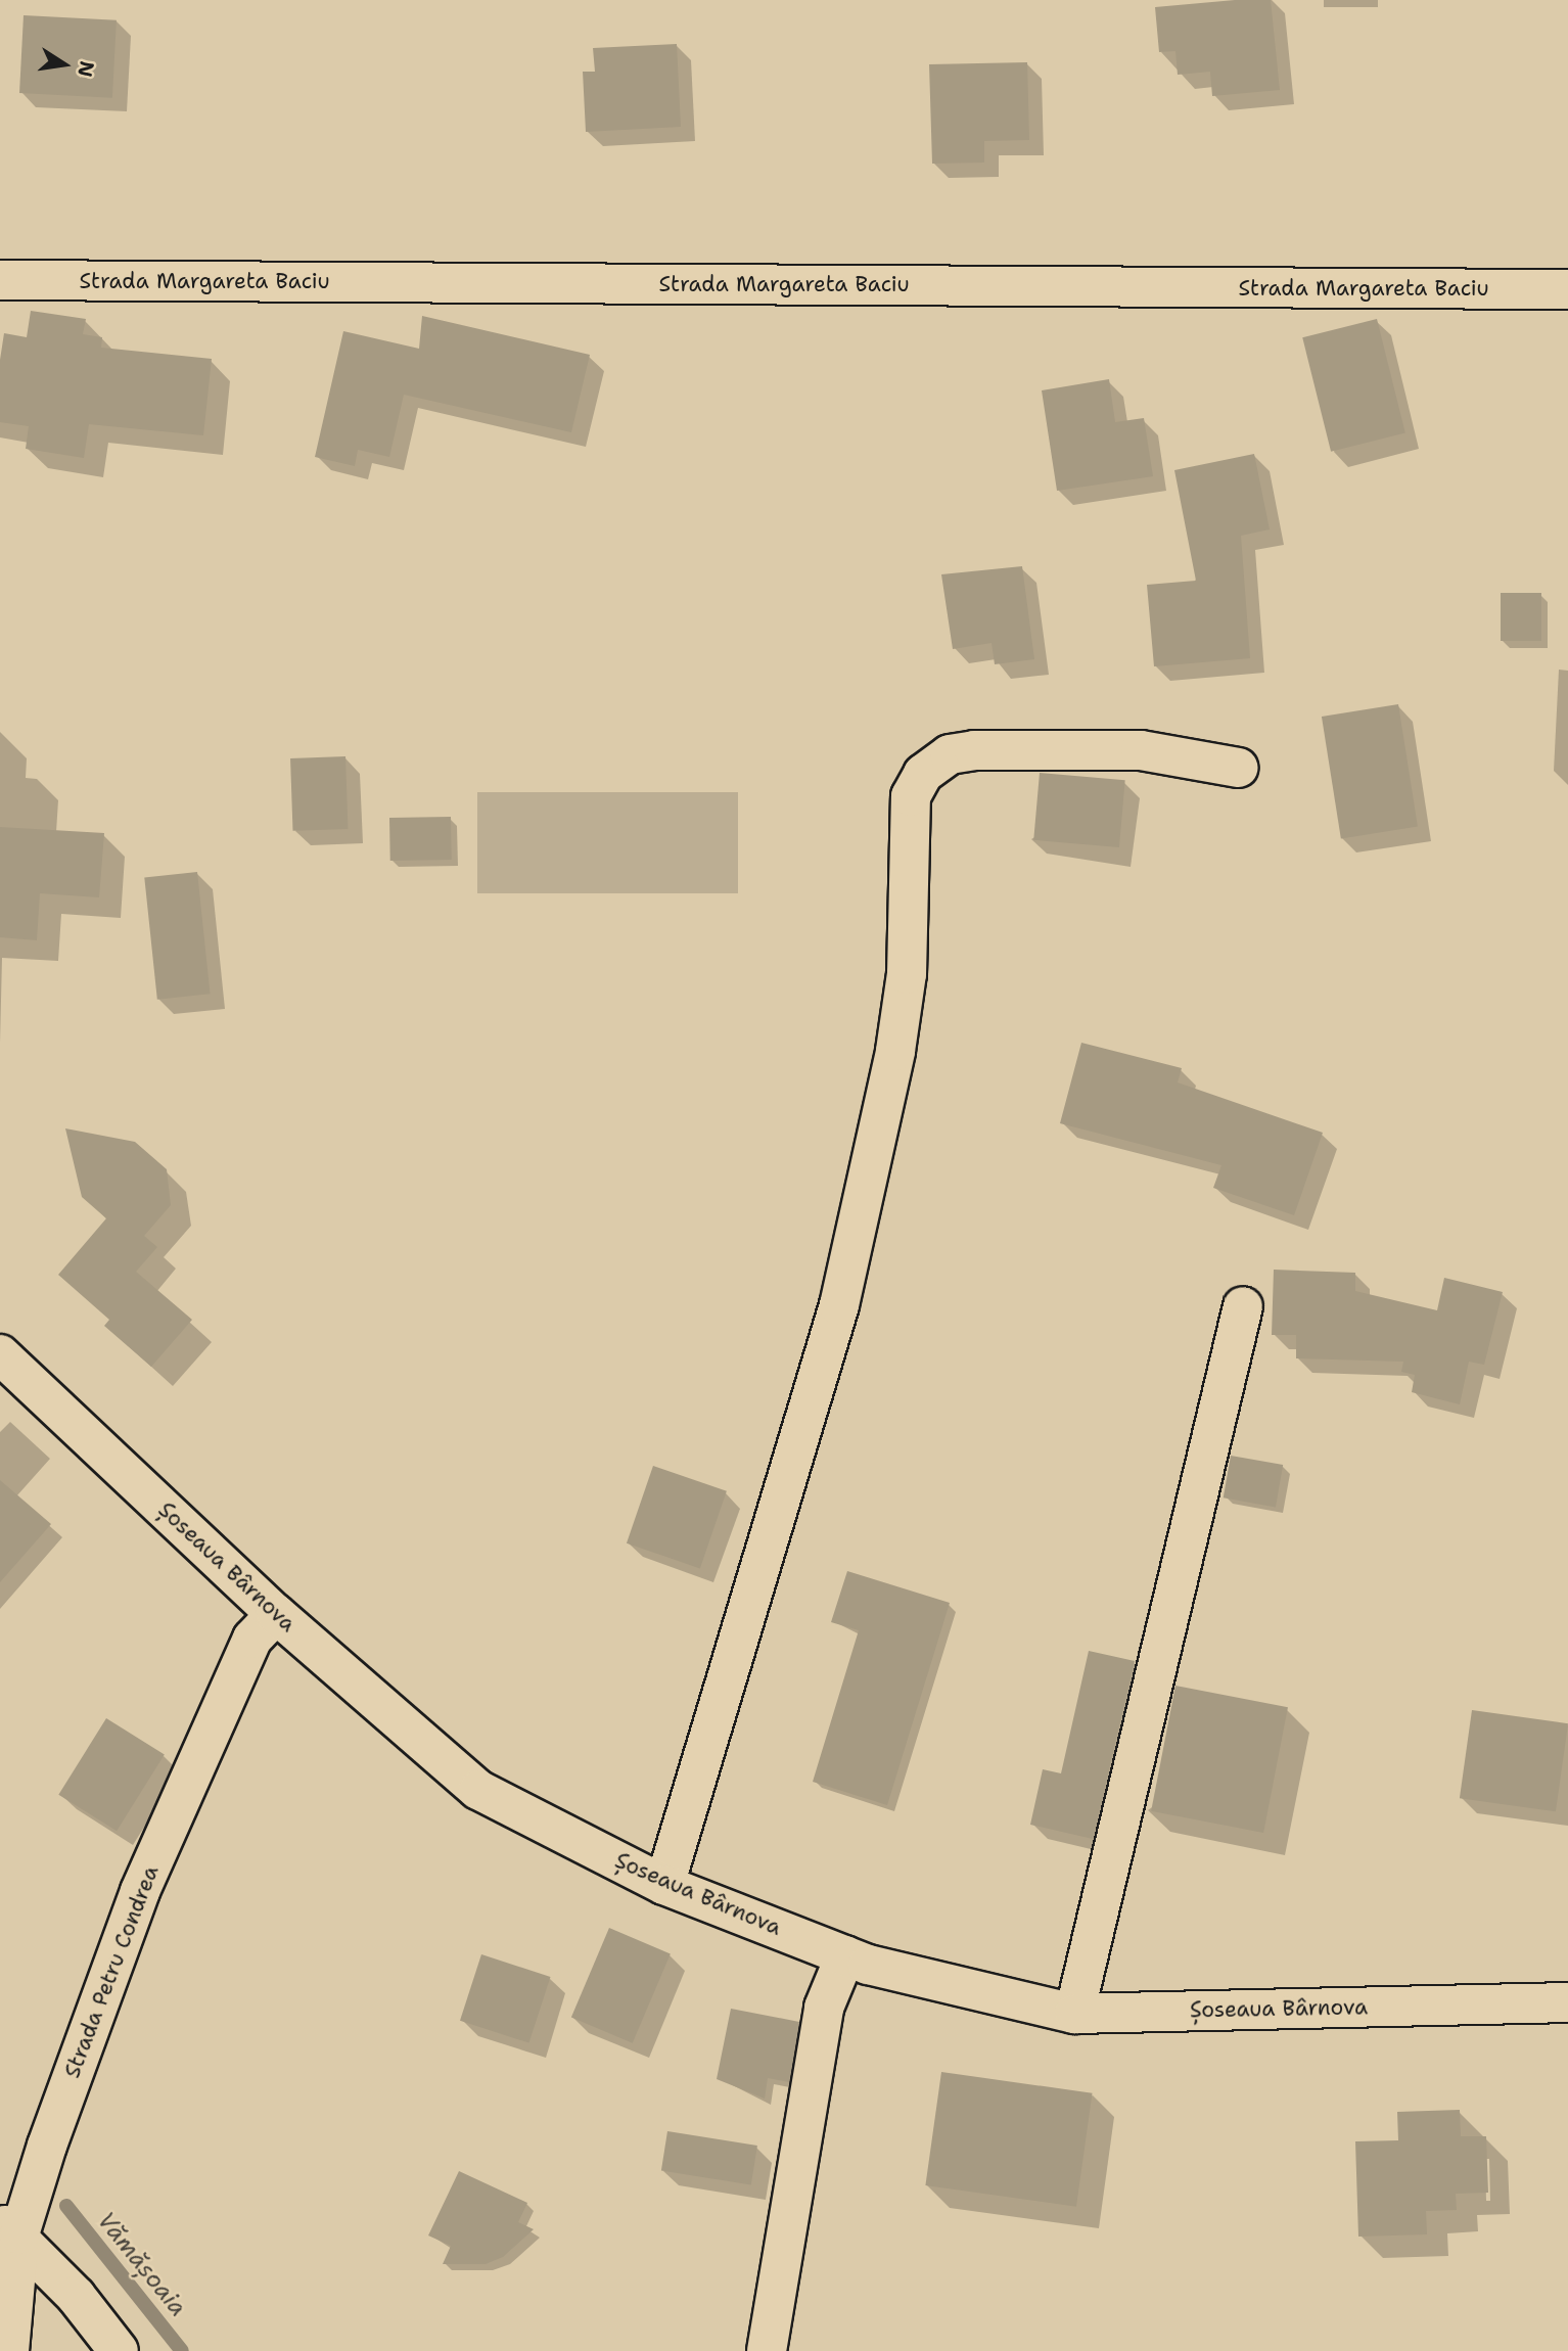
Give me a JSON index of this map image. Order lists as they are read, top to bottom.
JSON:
{
  "streets": {
    "street": ["Strada Margareta Baciu", "Șoseaua Bârnova", "Strada Petru Condrea"]
  },
  "crossings": [
    ["Șoseaua Bârnova", "Strada Petru Condrea"]
  ],
  "water": ["Vămășoaia"],
  "north": "right"
}
